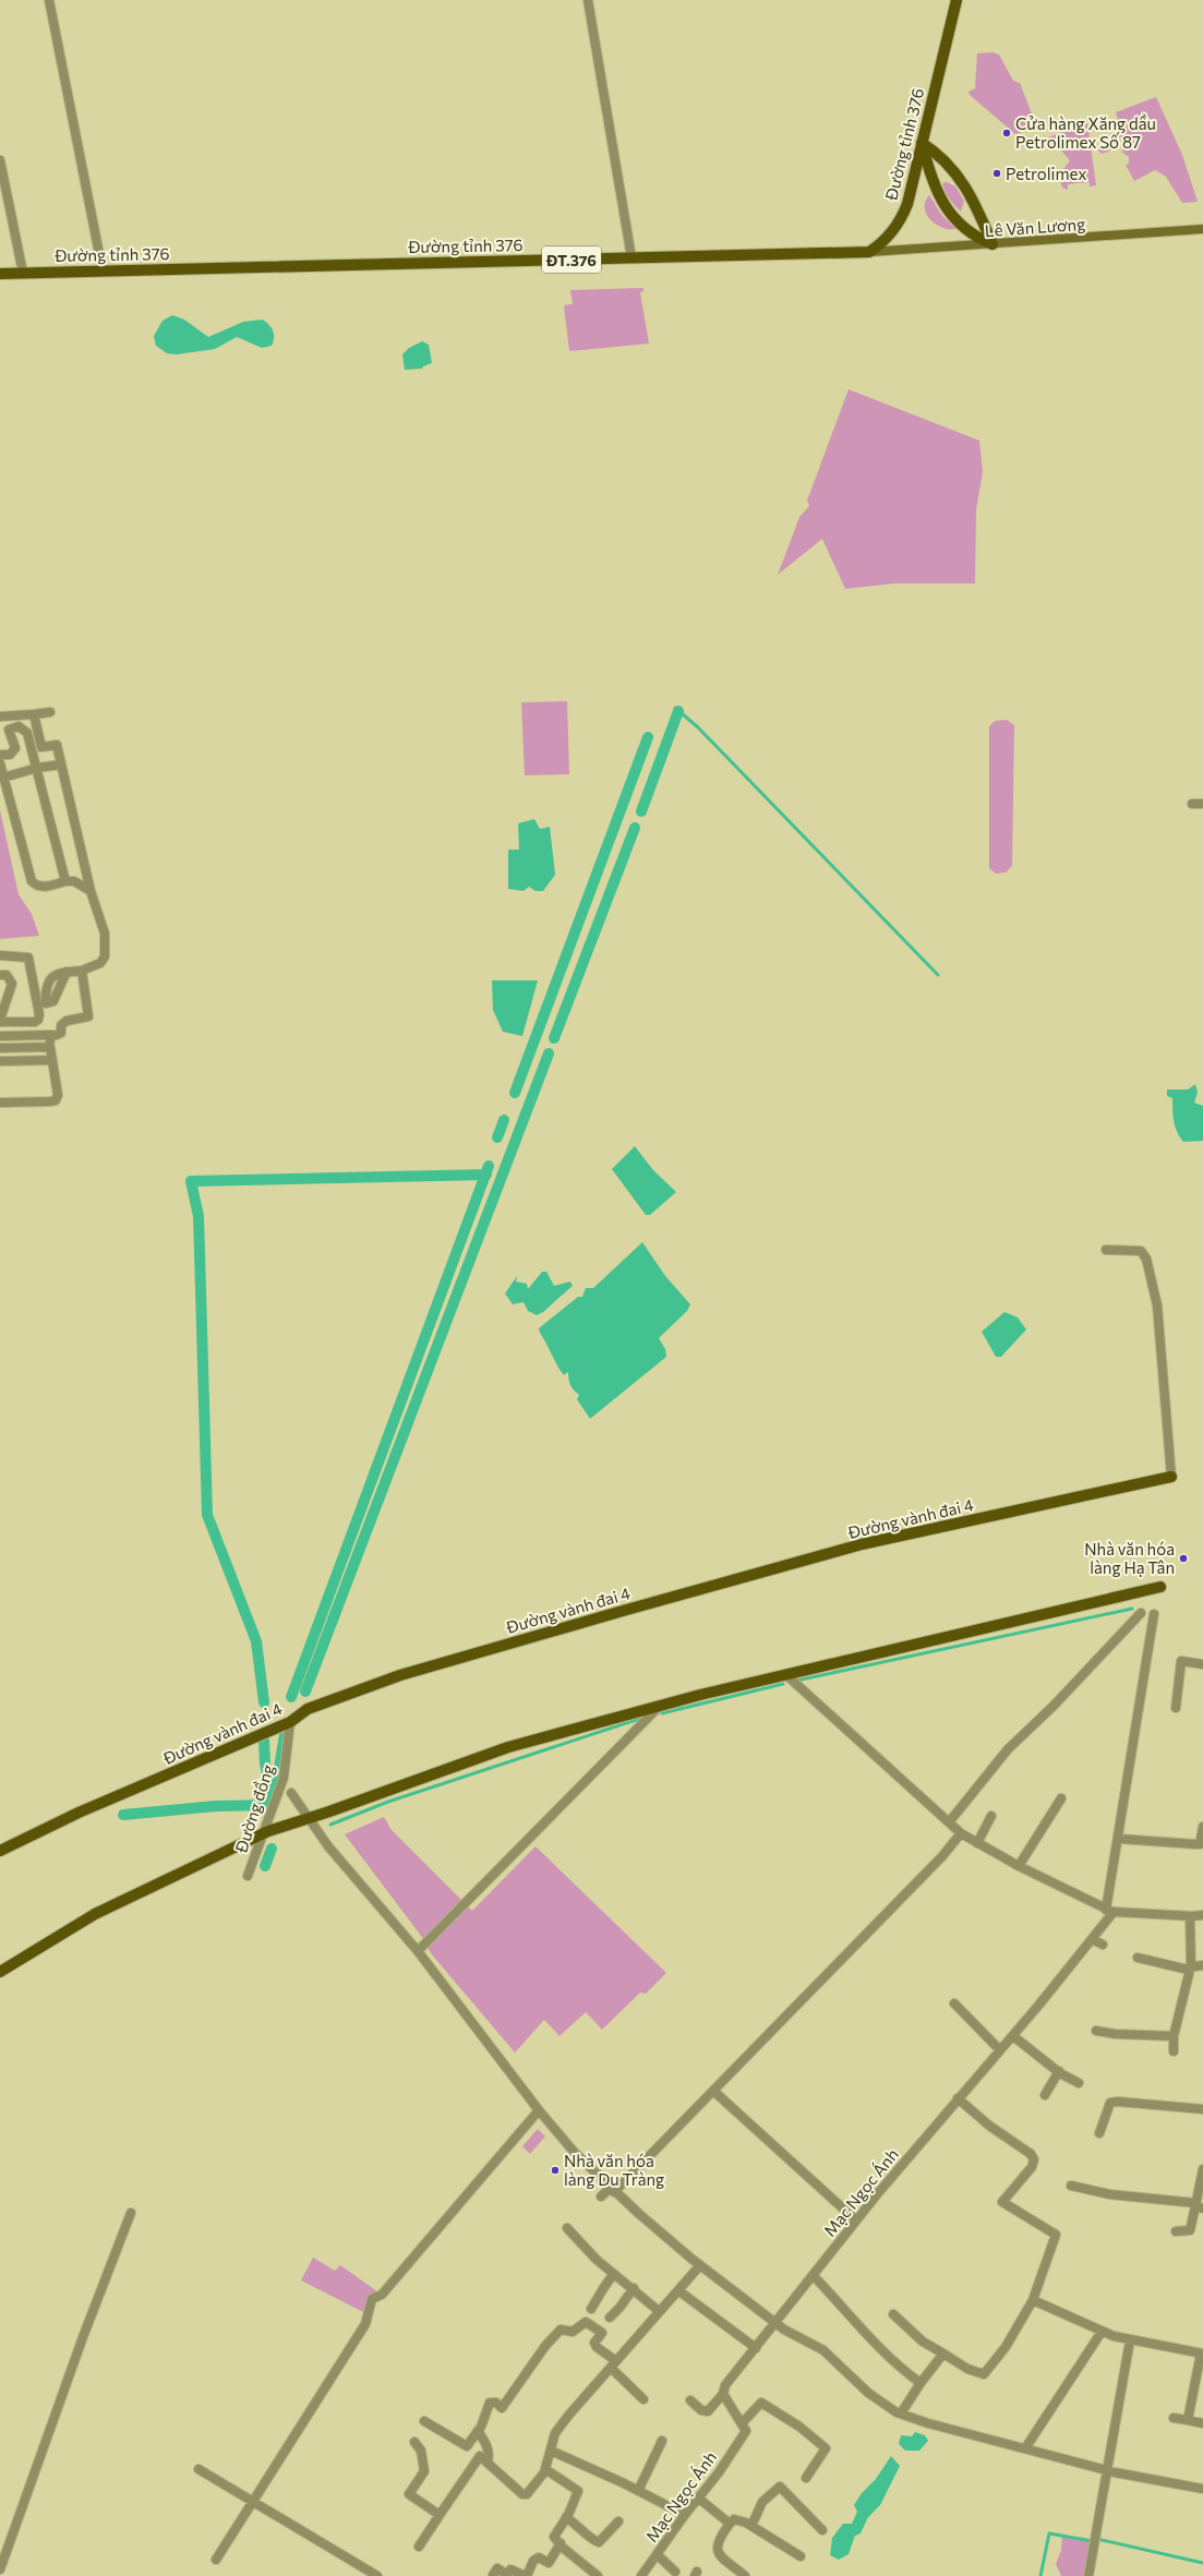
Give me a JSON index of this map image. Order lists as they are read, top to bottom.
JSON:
{
  "streets": {
    "main road": [
      "Đường tỉnh 376",
      "Lê Văn Lương",
      "ĐT.376",
      "Đường vành đai 4"
    ],
    "street": ["Đường đồng", "Mạc Ngọc Ánh"]
  },
  "crossings": [
    ["Đường tỉnh 376", "Lê Văn Lương"],
    ["Đường vành đai 4", "Đường đồng"]
  ],
  "places": [
    "Cửa hàng Xăng dầu Petrolimex Số 87",
    "Petrolimex",
    "Nhà văn hóa làng Hạ Tân",
    "Nhà văn hóa làng Du Tràng"
  ]
}
